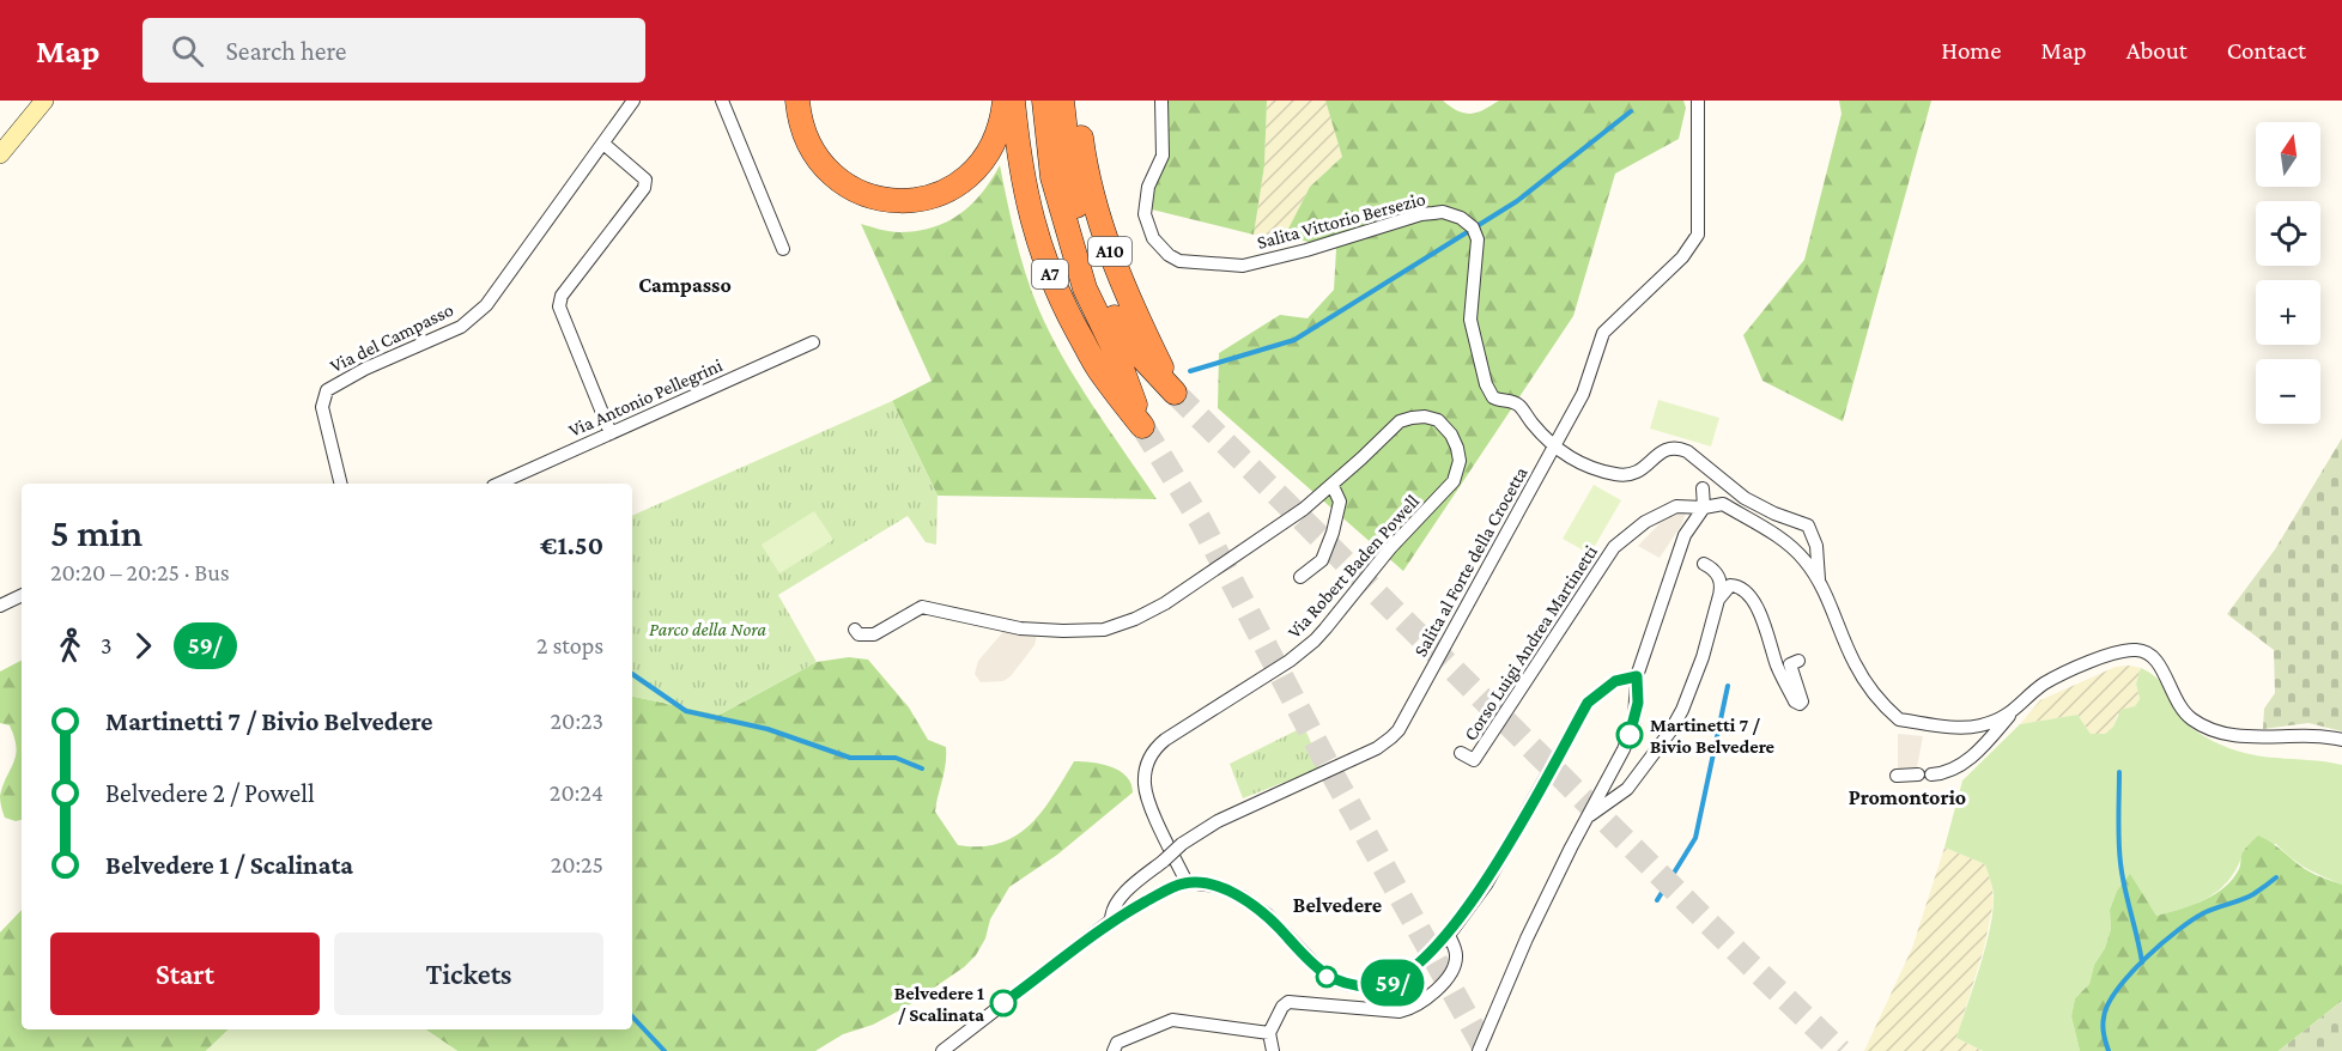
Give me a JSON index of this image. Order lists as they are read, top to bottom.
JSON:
{
  "streets": {
    "highway": ["A10", "A7"],
    "street": [
      "Salita Vittorio Bersezio",
      "Via del Campasso",
      "Via Antonio Pellegrini",
      "Salita al Forte della Crocetta",
      "Via Robert Baden Powell",
      "Corso Luigi Andrea Martinetti"
    ]
  },
  "crossings": [
    ["Salita Vittorio Bersezio", "Salita al Forte della Crocetta"],
    ["Salita Vittorio Bersezio", "Corso Luigi Andrea Martinetti"],
    ["A10", "A7"]
  ],
  "districts": ["Campasso", "Promontorio", "Belvedere"],
  "parks": ["Parco della Nora"],
  "places": ["Martinetti 7 / Bivio Belvedere", "Belvedere 1 / Scalinata"],
  "lines": ["bus line 59/"],
  "north": "top",
  "page": {
    "header": "Map",
    "search": "Search here",
    "nav": [
      "Home",
      "Map",
      "About",
      "Contact"
    ],
    "on_map": "59/",
    "map_buttons": ["+", "−"],
    "heading": ["5 min", "20:20 – 20:25 · Bus", "€1.50"],
    "legs": ["3", "59/", "2 stops"],
    "list": [
      {
        "name": "Martinetti 7 / Bivio Belvedere",
        "value": "20:23"
      },
      {
        "name": "Belvedere 2 / Powell",
        "value": "20:24"
      },
      {
        "name": "Belvedere 1 / Scalinata",
        "value": "20:25"
      }
    ],
    "buttons": ["Start", "Tickets"]
  }
}
